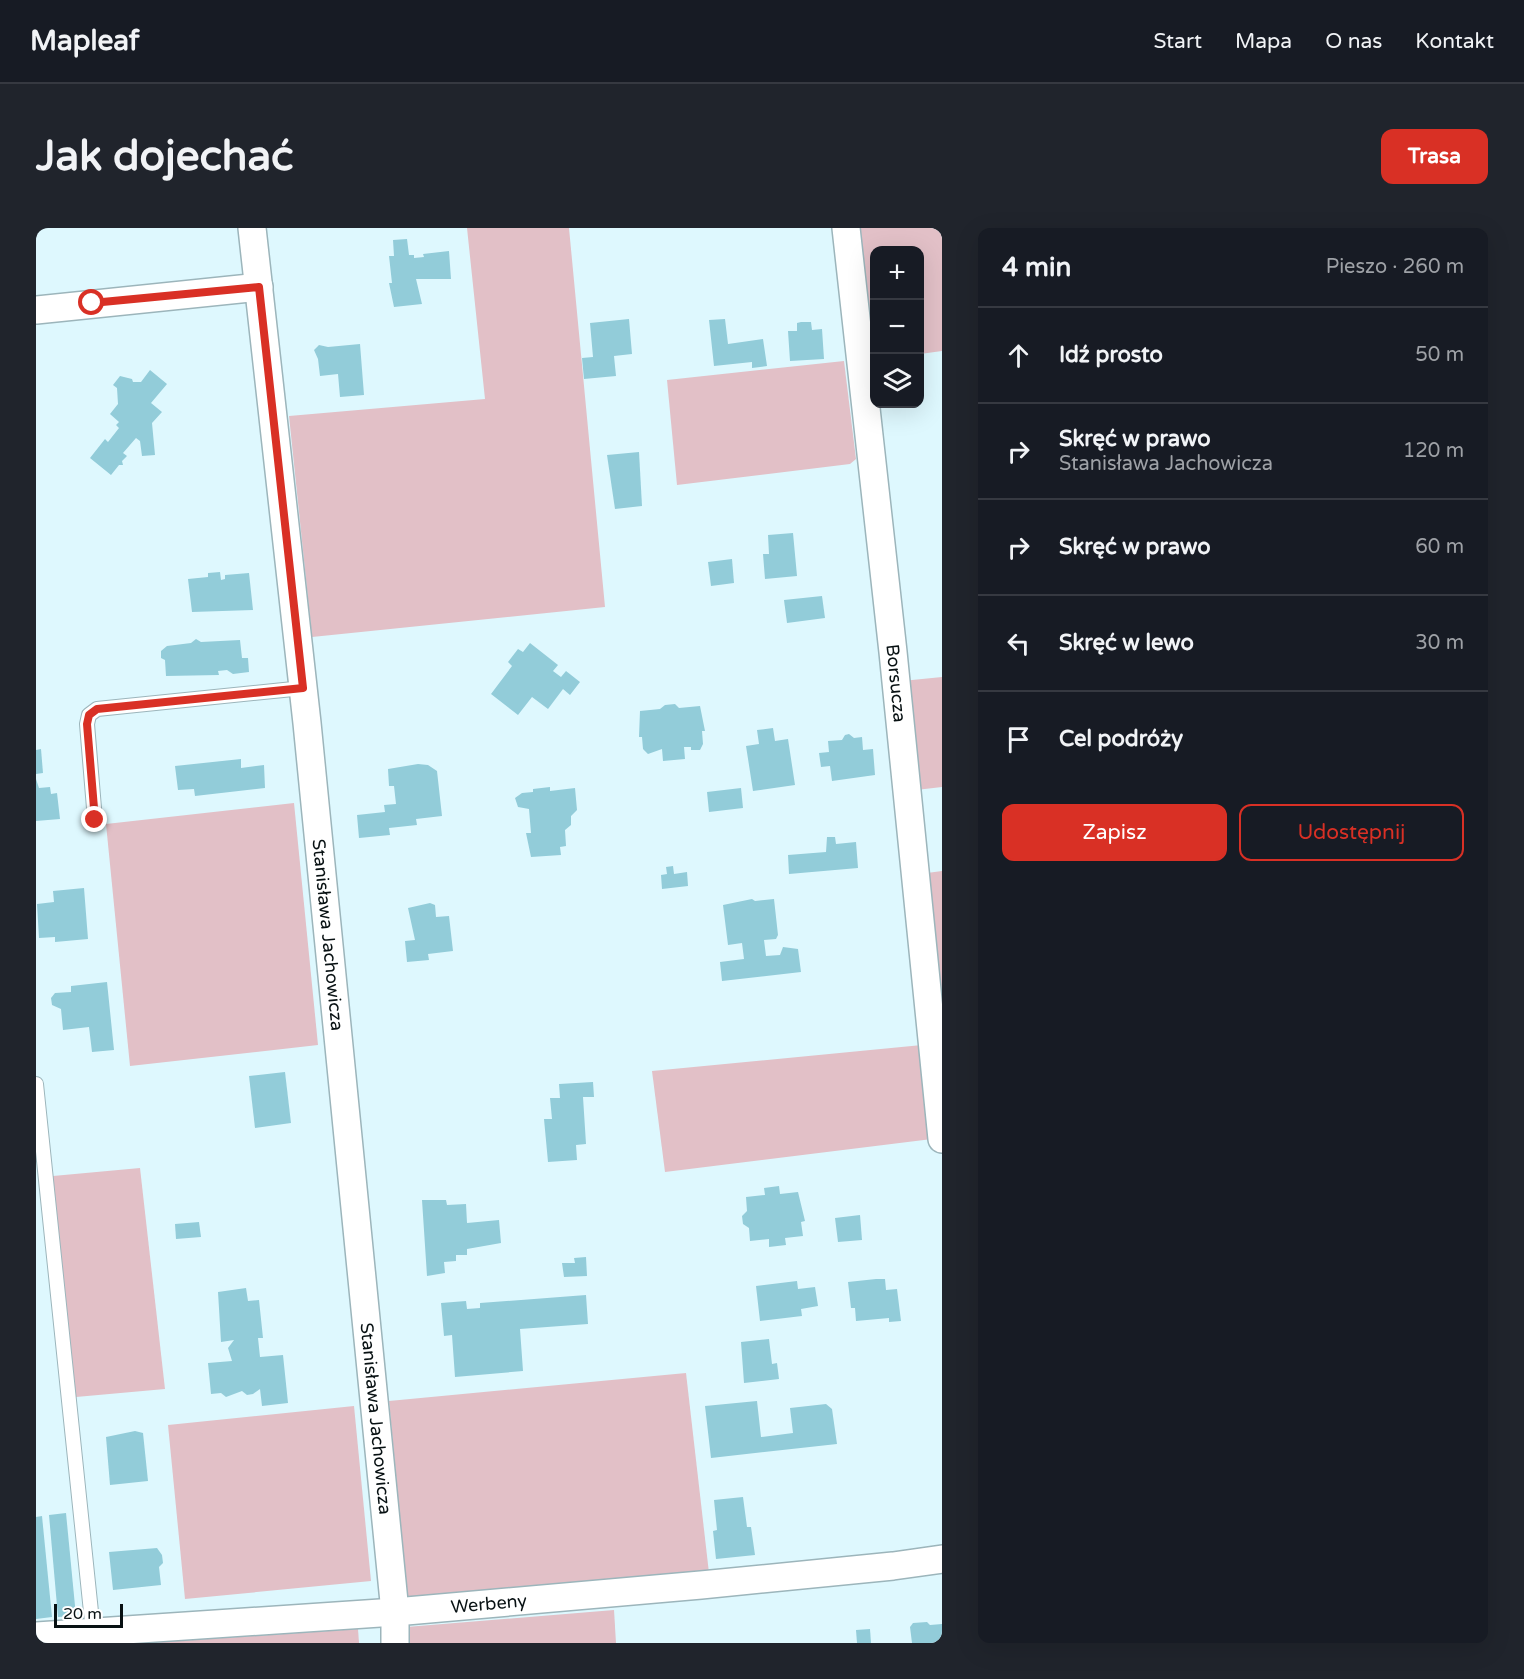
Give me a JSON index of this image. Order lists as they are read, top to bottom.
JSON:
{
  "streets": {
    "street": ["Borsucza", "Stanisława Jachowicza", "Werbeny"]
  },
  "crossings": [
    ["Stanisława Jachowicza", "Werbeny"]
  ],
  "scale_bar": "20 m",
  "page": {
    "header": "Mapleaf",
    "nav": [
      "Start",
      "Mapa",
      "O nas",
      "Kontakt"
    ],
    "buttons": [
      "Trasa",
      ["Zapisz", "Udostępnij"]
    ],
    "title": "Jak dojechać",
    "heading": ["4 min", "Pieszo · 260 m"],
    "map_buttons": ["+", "−"],
    "list": [
      ["Idź prosto", "50 m"],
      ["Skręć w prawo", "Stanisława Jachowicza", "120 m"],
      ["Skręć w prawo", "60 m"],
      ["Skręć w lewo", "30 m"],
      "Cel podróży"
    ],
    "scale": "20 m"
  }
}
